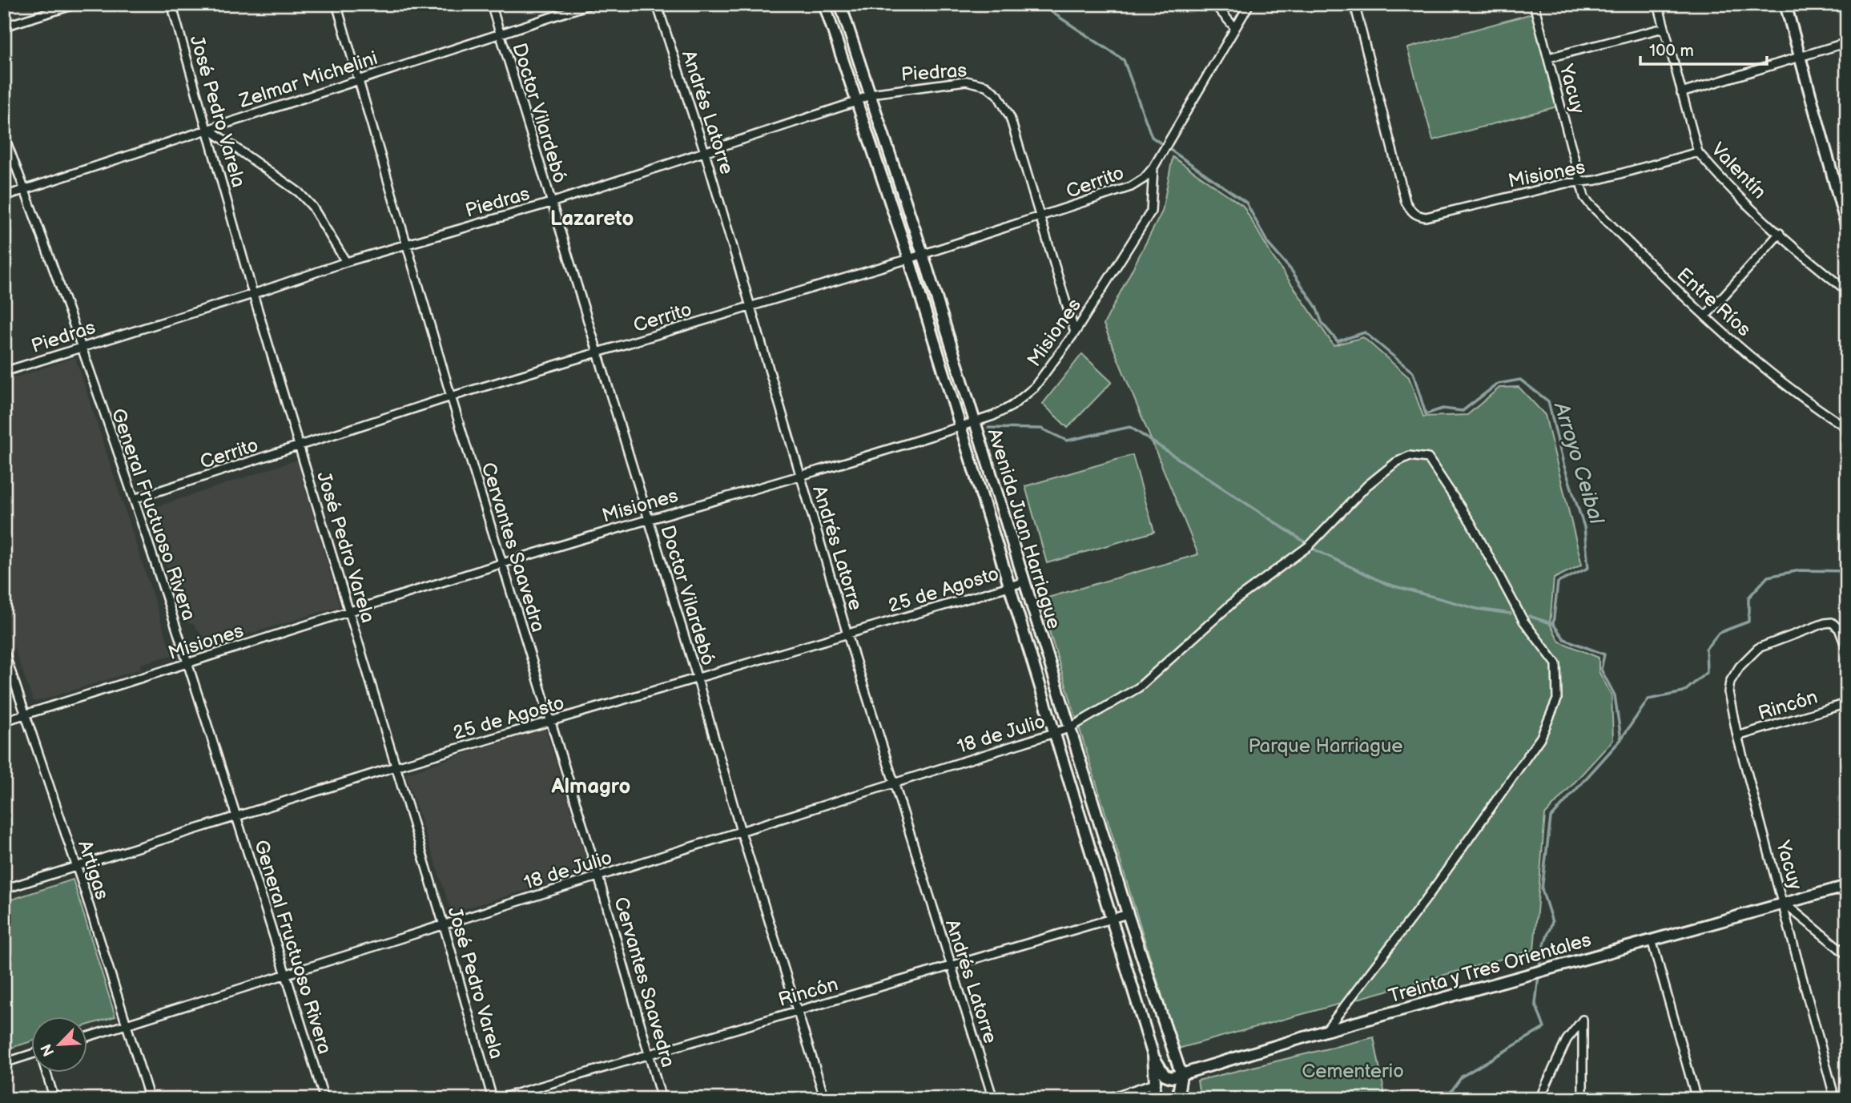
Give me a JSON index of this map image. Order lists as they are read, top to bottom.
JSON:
{
  "streets": {
    "street": [
      "Piedras",
      "Zelmar Michelini",
      "Yacuy",
      "José Pedro Varela",
      "Andrés Latorre",
      "Doctor Vilardebó",
      "Valentín",
      "Misiones",
      "Cerrito",
      "Entre Ríos",
      "General Fructuoso Rivera",
      "Avenida Juan Harriague",
      "Cervantes Saavedra",
      "25 de Agosto",
      "Rincón",
      "18 de Julio",
      "Artigas",
      "Treinta y Tres Orientales"
    ]
  },
  "crossings": [
    ["Piedras", "José Pedro Varela"],
    ["Piedras", "Andrés Latorre"],
    ["Piedras", "Doctor Vilardebó"],
    ["Piedras", "Cerrito"],
    ["Piedras", "General Fructuoso Rivera"],
    ["Piedras", "Avenida Juan Harriague"],
    ["Piedras", "Cervantes Saavedra"],
    ["Zelmar Michelini", "José Pedro Varela"],
    ["Zelmar Michelini", "Doctor Vilardebó"],
    ["Zelmar Michelini", "General Fructuoso Rivera"],
    ["Zelmar Michelini", "Cervantes Saavedra"],
    ["Yacuy", "Misiones"],
    ["Yacuy", "Entre Ríos"],
    ["Yacuy", "Rincón"],
    ["Yacuy", "Treinta y Tres Orientales"],
    ["José Pedro Varela", "Misiones"],
    ["José Pedro Varela", "Cerrito"],
    ["José Pedro Varela", "25 de Agosto"],
    ["José Pedro Varela", "18 de Julio"],
    ["Andrés Latorre", "Misiones"],
    ["Andrés Latorre", "Cerrito"],
    ["Andrés Latorre", "25 de Agosto"],
    ["Andrés Latorre", "Rincón"],
    ["Andrés Latorre", "18 de Julio"],
    ["Doctor Vilardebó", "Misiones"],
    ["Doctor Vilardebó", "Cerrito"],
    ["Doctor Vilardebó", "25 de Agosto"],
    ["Doctor Vilardebó", "Rincón"],
    ["Doctor Vilardebó", "18 de Julio"],
    ["Valentín", "Misiones"],
    ["Misiones", "Cerrito"],
    ["Misiones", "Entre Ríos"],
    ["Misiones", "General Fructuoso Rivera"],
    ["Misiones", "Avenida Juan Harriague"],
    ["Misiones", "Cervantes Saavedra"],
    ["Misiones", "Artigas"],
    ["Cerrito", "General Fructuoso Rivera"],
    ["Cerrito", "Avenida Juan Harriague"],
    ["Cerrito", "Cervantes Saavedra"],
    ["General Fructuoso Rivera", "25 de Agosto"],
    ["General Fructuoso Rivera", "18 de Julio"],
    ["Avenida Juan Harriague", "25 de Agosto"],
    ["Avenida Juan Harriague", "Rincón"],
    ["Avenida Juan Harriague", "18 de Julio"],
    ["Avenida Juan Harriague", "Treinta y Tres Orientales"],
    ["Cervantes Saavedra", "25 de Agosto"],
    ["Cervantes Saavedra", "Rincón"],
    ["Cervantes Saavedra", "18 de Julio"],
    ["25 de Agosto", "Artigas"],
    ["18 de Julio", "Artigas"],
    ["18 de Julio", "Treinta y Tres Orientales"]
  ],
  "districts": ["Lazareto", "Almagro"],
  "water": ["Arroyo Ceibal"],
  "parks": ["Parque Harriague", "Cementerio"],
  "scale_bar": "100 m",
  "north": "bottom left"
}
